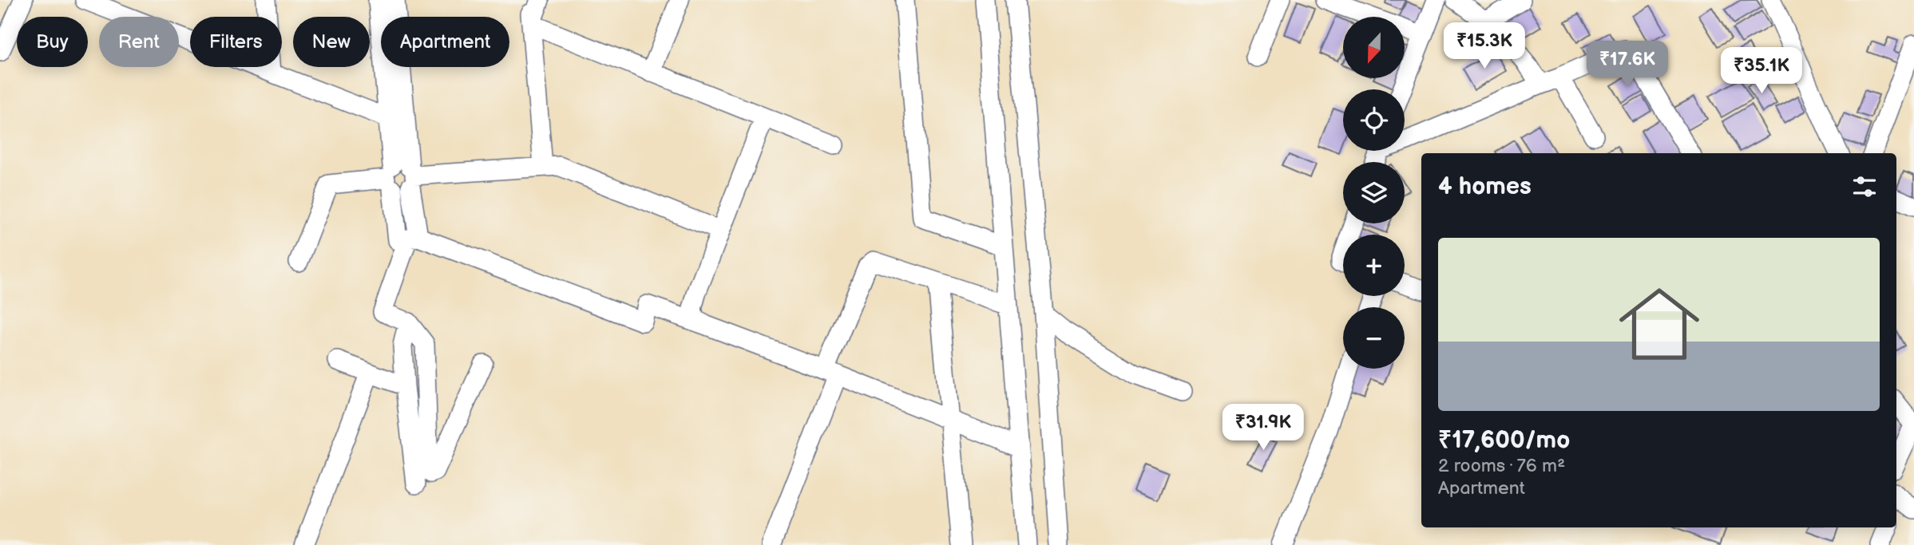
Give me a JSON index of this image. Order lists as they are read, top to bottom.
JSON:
{
  "north": "bottom",
  "page": {
    "map_buttons": ["+", "−"],
    "chip": [
      "Buy",
      "Rent",
      "Filters",
      "New",
      "Apartment"
    ],
    "price": [
      "₹15.3K",
      "₹17.6K",
      "₹35.1K",
      "₹31.9K"
    ],
    "heading": "4 homes",
    "list": [
      {
        "name": "₹17,600/mo",
        "note": "2 rooms · 76 m² · Apartment"
      }
    ]
  }
}
